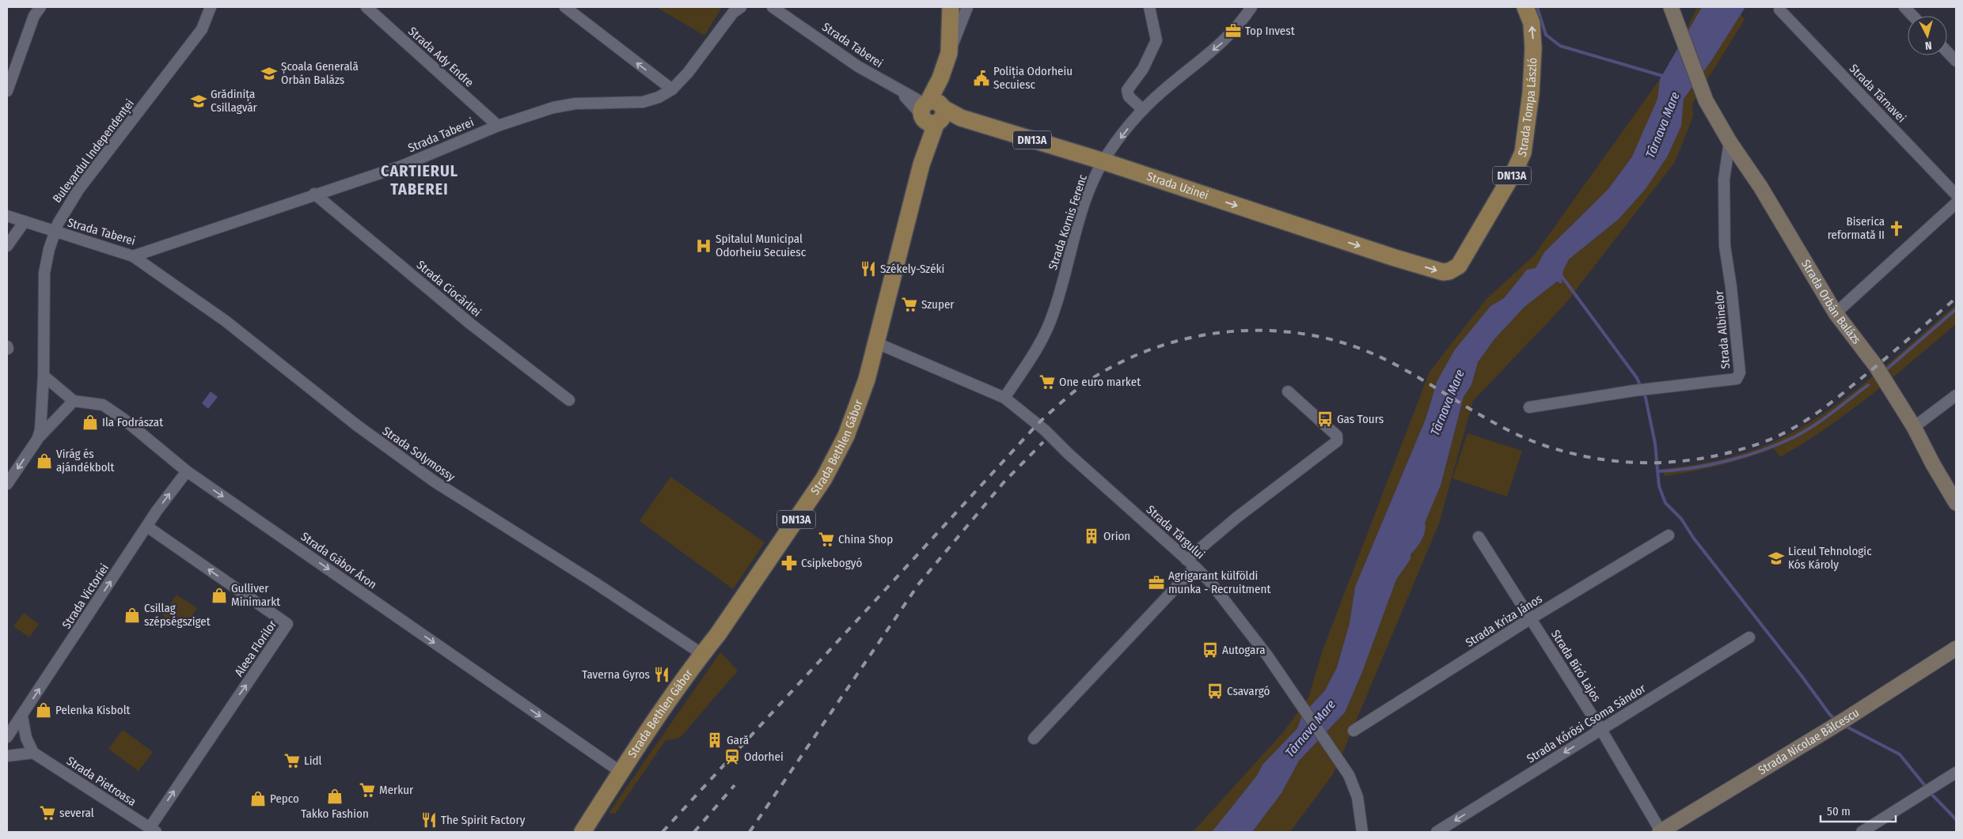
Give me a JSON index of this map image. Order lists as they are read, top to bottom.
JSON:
{
  "streets": {
    "main road": [
      "Strada Tompa László",
      "DN13A",
      "Strada Uzinei",
      "Strada Orbán Balázs",
      "Strada Bethlen Gábor",
      "Strada Nicolae Bălcescu"
    ],
    "street": [
      "Strada Taberei",
      "Strada Ady Endre",
      "Strada Târnavei",
      "Bulevardul Independenței",
      "Strada Kornis Ferenc",
      "Strada Ciocârliei",
      "Strada Albinelor",
      "Strada Solymossy",
      "Strada Târgului",
      "Strada Gábor Áron",
      "Strada Victoriei",
      "Strada Kriza János",
      "Aleea Florilor",
      "Strada Bíró Lajos",
      "Strada Kőrösi Csoma Sándor",
      "Strada Pietroasa"
    ]
  },
  "crossings": [
    ["Strada Taberei", "Strada Ady Endre"],
    ["Strada Taberei", "DN13A"],
    ["Strada Taberei", "Bulevardul Independenței"],
    ["Strada Taberei", "Strada Uzinei"],
    ["Strada Taberei", "Strada Ciocârliei"],
    ["Strada Taberei", "Strada Bethlen Gábor"],
    ["Strada Taberei", "Strada Solymossy"],
    ["Strada Tompa László", "Strada Uzinei"],
    ["DN13A", "Strada Uzinei"],
    ["DN13A", "Strada Bethlen Gábor"],
    ["Strada Uzinei", "Strada Kornis Ferenc"],
    ["Strada Uzinei", "Strada Bethlen Gábor"],
    ["Strada Kornis Ferenc", "Strada Târgului"],
    ["Strada Orbán Balázs", "Strada Albinelor"],
    ["Strada Bethlen Gábor", "Strada Solymossy"],
    ["Strada Bethlen Gábor", "Strada Târgului"],
    ["Strada Bethlen Gábor", "Strada Gábor Áron"],
    ["Strada Gábor Áron", "Strada Victoriei"],
    ["Strada Victoriei", "Aleea Florilor"],
    ["Strada Kriza János", "Strada Bíró Lajos"],
    ["Aleea Florilor", "Strada Pietroasa"],
    ["Strada Bíró Lajos", "Strada Kőrösi Csoma Sándor"],
    ["Strada Bíró Lajos", "Strada Nicolae Bălcescu"]
  ],
  "one_way": [
    "Strada Tompa László",
    "Strada Uzinei",
    "Strada Kornis Ferenc",
    "Strada Gábor Áron",
    "Strada Victoriei",
    "Strada Kőrösi Csoma Sándor"
  ],
  "districts": ["CARTIERUL TABEREI"],
  "water": ["Târnava Mare"],
  "places": {
    "office": ["Top Invest", "Agrigarant külföldi munka - Recruitment"],
    "school or university": ["Școala Generală Orbán Balázs", "Grădinița Csillagvár", "Liceul Tehnologic Kós Károly"],
    "public building": ["Poliția Odorheiu Secuiesc"],
    "church": ["Biserica reformată II"],
    "hospital": ["Spitalul Municipal Odorheiu Secuiesc"],
    "restaurant": ["Székely-Széki", "Taverna Gyros", "The Spirit Factory"],
    "supermarket": [
      "Szuper",
      "One euro market",
      "China Shop",
      "Lidl",
      "Merkur",
      "several"
    ],
    "bus stop": ["Gas Tours", "Autogara", "Csavargó"],
    "shop": [
      "Ila Fodrászat",
      "Virág és ajándékbolt",
      "Gulliver Minimarkt",
      "Csillag szépségsziget",
      "Pelenka Kisbolt",
      "Takko Fashion",
      "Pepco"
    ],
    "building": ["Orion", "Gară"],
    "pharmacy": ["Csipkebogyó"],
    "station": ["Odorhei"]
  },
  "scale_bar": "50 m",
  "north": "bottom"
}
